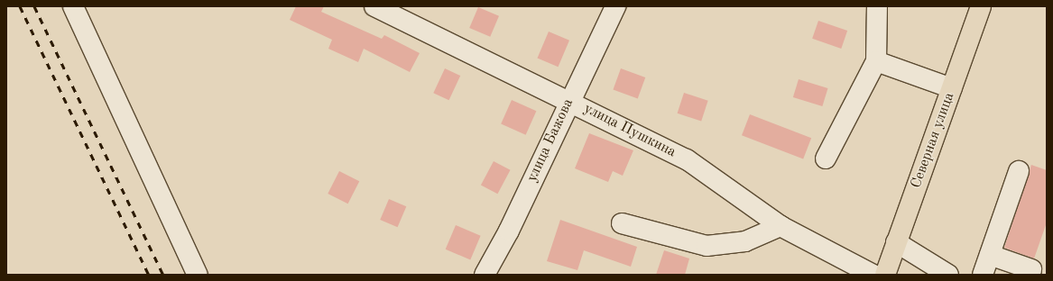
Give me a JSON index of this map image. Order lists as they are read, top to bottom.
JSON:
{
  "streets": {
    "main road": ["Северная улица"],
    "street": ["улица Пушкина", "улица Бажова"]
  },
  "crossings": [
    ["улица Пушкина", "улица Бажова"]
  ]
}
